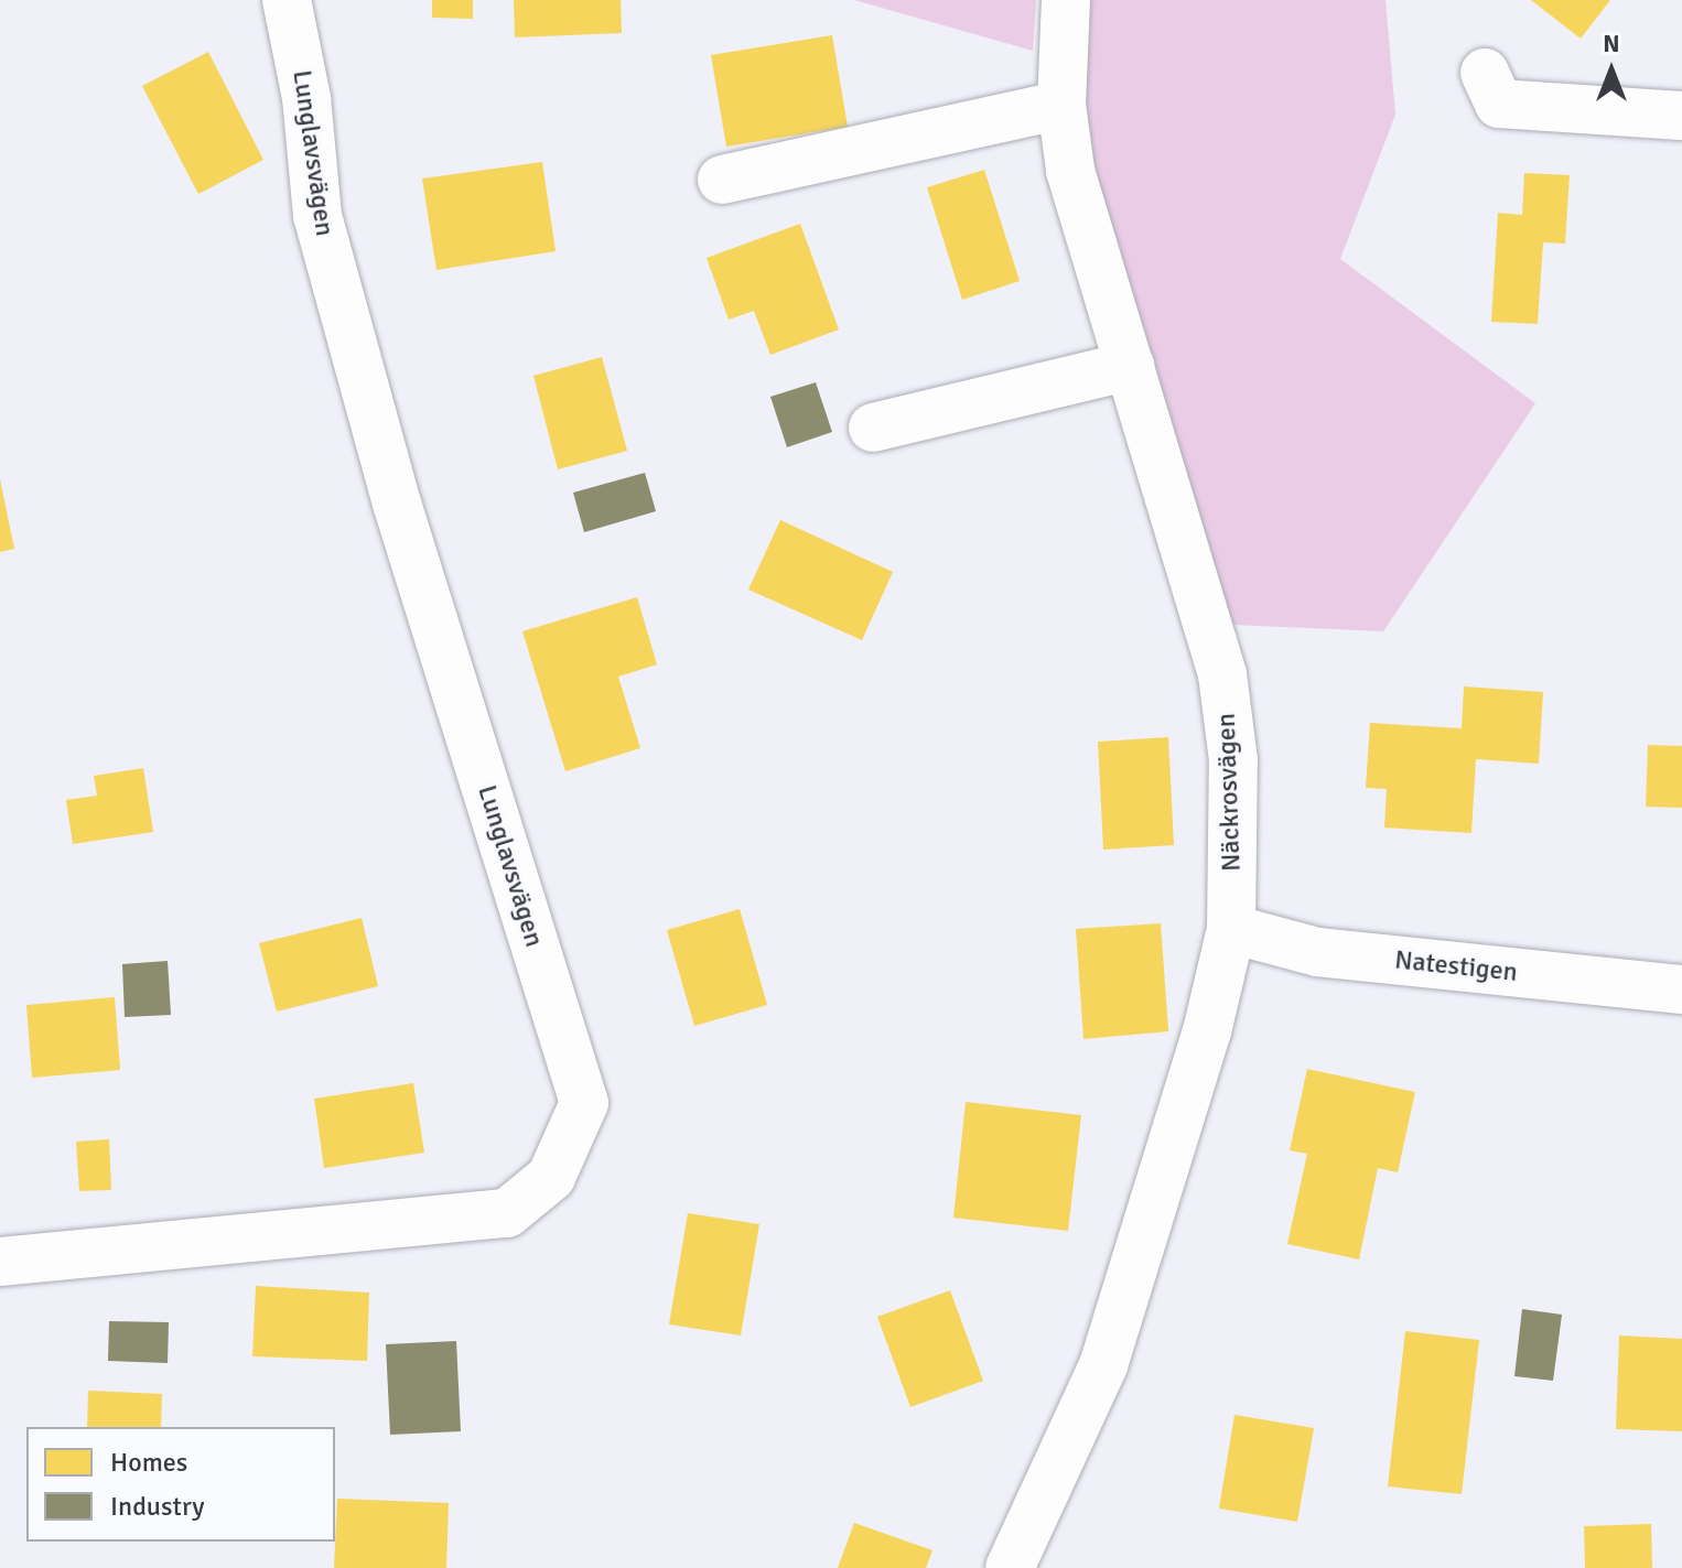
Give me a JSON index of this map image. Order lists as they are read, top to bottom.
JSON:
{
  "streets": {
    "street": ["Lunglavsvägen", "Näckrosvägen", "Natestigen"]
  },
  "crossings": [
    ["Näckrosvägen", "Natestigen"]
  ],
  "legend": ["Homes", "Industry"],
  "north": "top"
}
